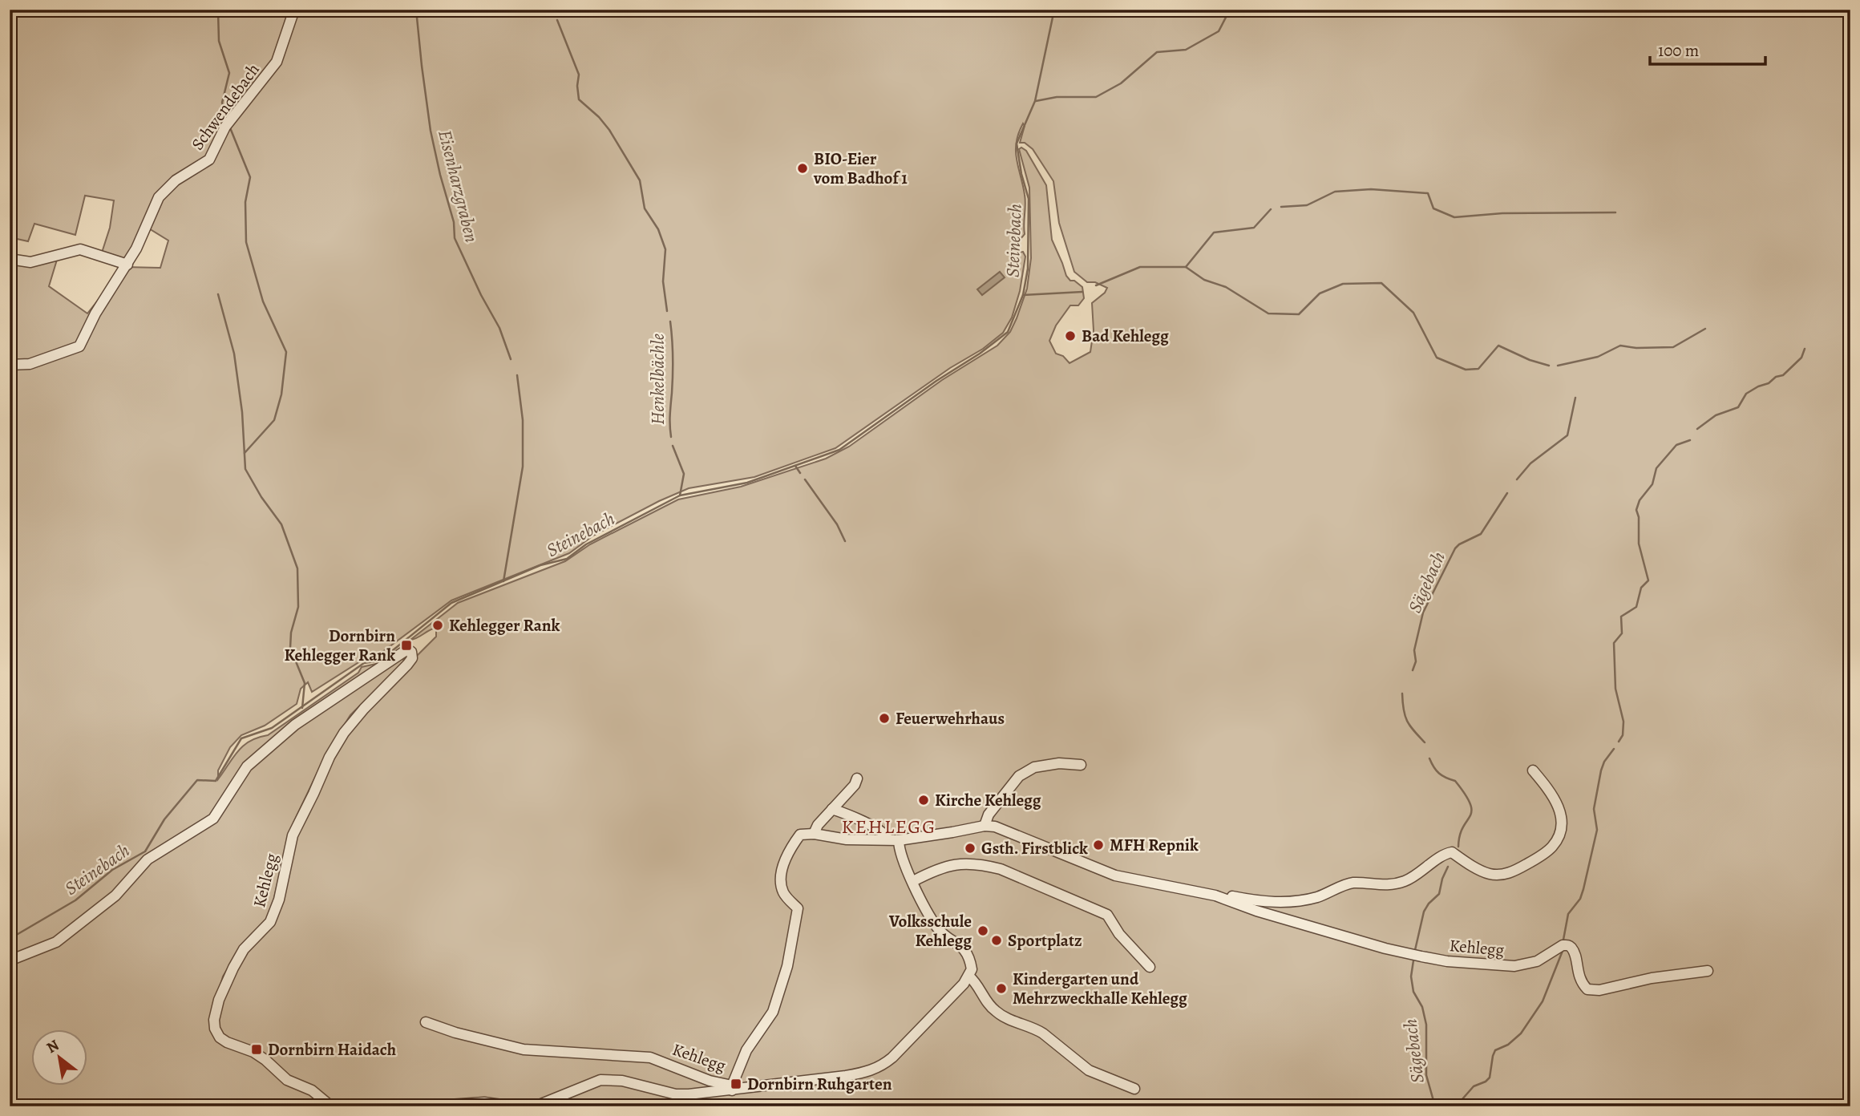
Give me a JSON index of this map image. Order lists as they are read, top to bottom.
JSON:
{
  "streets": {
    "street": ["Schwendebach", "Kehlegg"]
  },
  "districts": ["KEHLEGG"],
  "water": [
    "Eisenharzgraben",
    "Steinebach",
    "Henkelbächle",
    "Sägebach"
  ],
  "places": {
    "other": [
      "BIO-Eier vom Badhof 1",
      "Bad Kehlegg",
      "Kehlegger Rank",
      "Feuerwehrhaus",
      "Kirche Kehlegg",
      "MFH Repnik",
      "Gsth. Firstblick",
      "Volksschule Kehlegg",
      "Sportplatz",
      "Kindergarten und Mehrzweckhalle Kehlegg"
    ],
    "transit": ["Dornbirn Kehlegger Rank", "Dornbirn Haidach", "Dornbirn Ruhgarten"]
  },
  "scale_bar": "100 m",
  "north": "top left"
}
